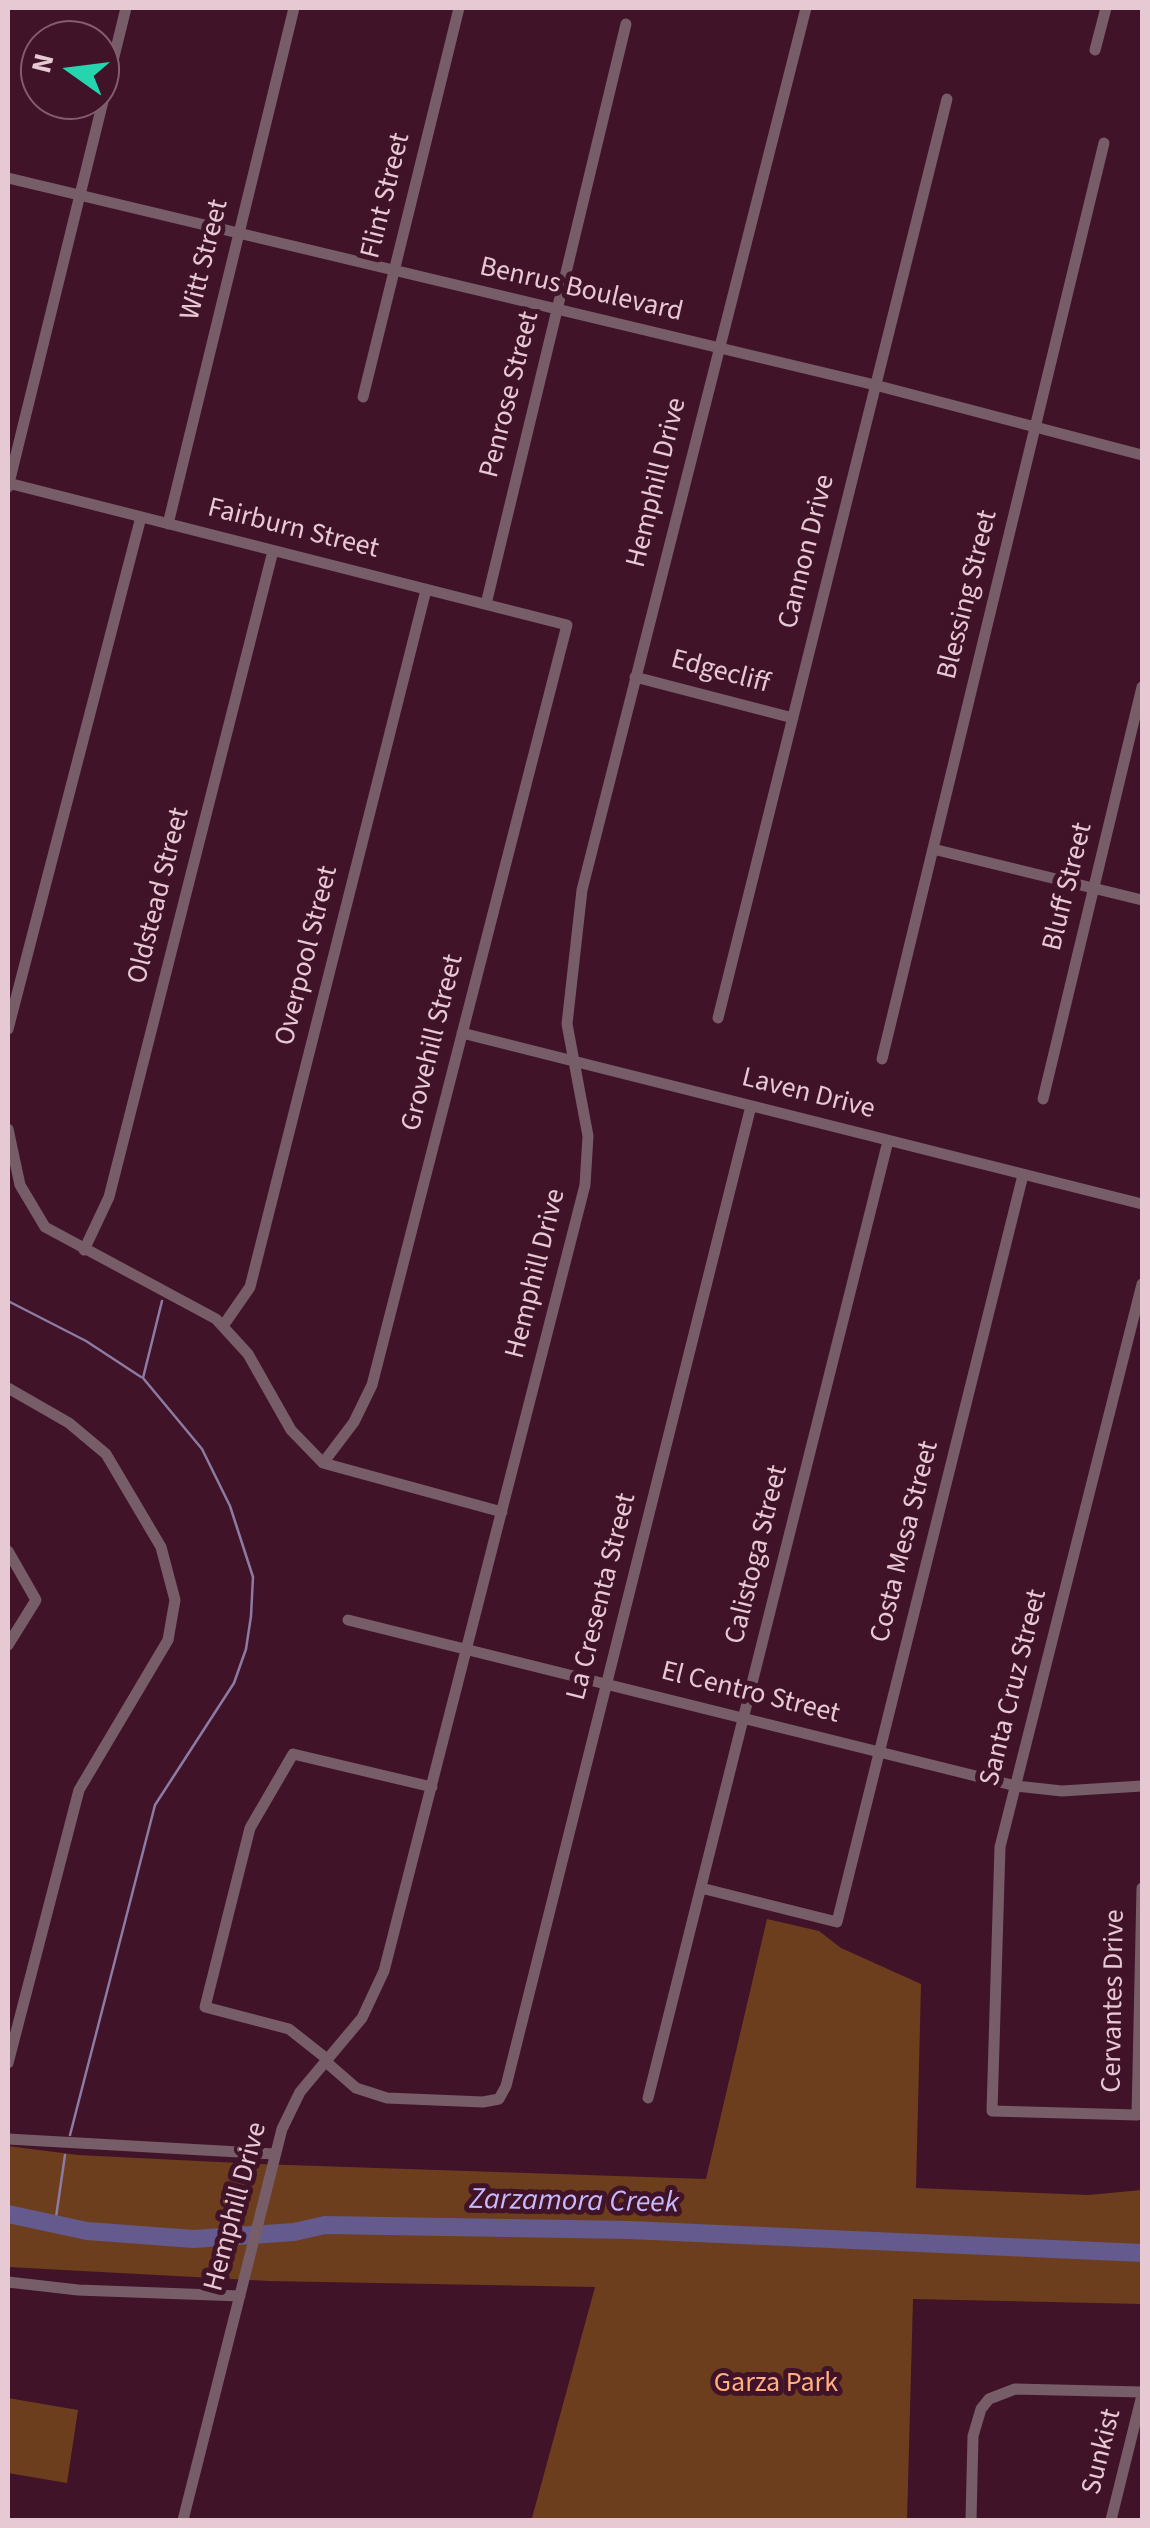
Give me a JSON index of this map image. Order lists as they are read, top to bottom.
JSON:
{
  "streets": {
    "street": [
      "Flint Street",
      "Witt Street",
      "Benrus Boulevard",
      "Penrose Street",
      "Hemphill Drive",
      "Fairburn Street",
      "Cannon Drive",
      "Blessing Street",
      "Edgecliff",
      "Bluff Street",
      "Oldstead Street",
      "Overpool Street",
      "Grovehill Street",
      "Laven Drive",
      "Costa Mesa Street",
      "Calistoga Street",
      "La Cresenta Street",
      "Santa Cruz Street",
      "El Centro Street",
      "Cervantes Drive",
      "Sunkist"
    ]
  },
  "crossings": [
    ["Flint Street", "Benrus Boulevard"],
    ["Witt Street", "Benrus Boulevard"],
    ["Witt Street", "Fairburn Street"],
    ["Benrus Boulevard", "Penrose Street"],
    ["Benrus Boulevard", "Hemphill Drive"],
    ["Benrus Boulevard", "Cannon Drive"],
    ["Benrus Boulevard", "Blessing Street"],
    ["Penrose Street", "Fairburn Street"],
    ["Hemphill Drive", "Edgecliff"],
    ["Hemphill Drive", "Laven Drive"],
    ["Hemphill Drive", "La Cresenta Street"],
    ["Hemphill Drive", "El Centro Street"],
    ["Fairburn Street", "Oldstead Street"],
    ["Fairburn Street", "Overpool Street"],
    ["Fairburn Street", "Grovehill Street"],
    ["Cannon Drive", "Edgecliff"],
    ["Grovehill Street", "Laven Drive"],
    ["Laven Drive", "Costa Mesa Street"],
    ["Laven Drive", "Calistoga Street"],
    ["Laven Drive", "La Cresenta Street"],
    ["Costa Mesa Street", "Calistoga Street"],
    ["Costa Mesa Street", "El Centro Street"],
    ["Calistoga Street", "El Centro Street"],
    ["La Cresenta Street", "El Centro Street"],
    ["Santa Cruz Street", "El Centro Street"],
    ["Santa Cruz Street", "Cervantes Drive"]
  ],
  "water": ["Zarzamora Creek"],
  "parks": ["Garza Park"],
  "north": "left"
}
